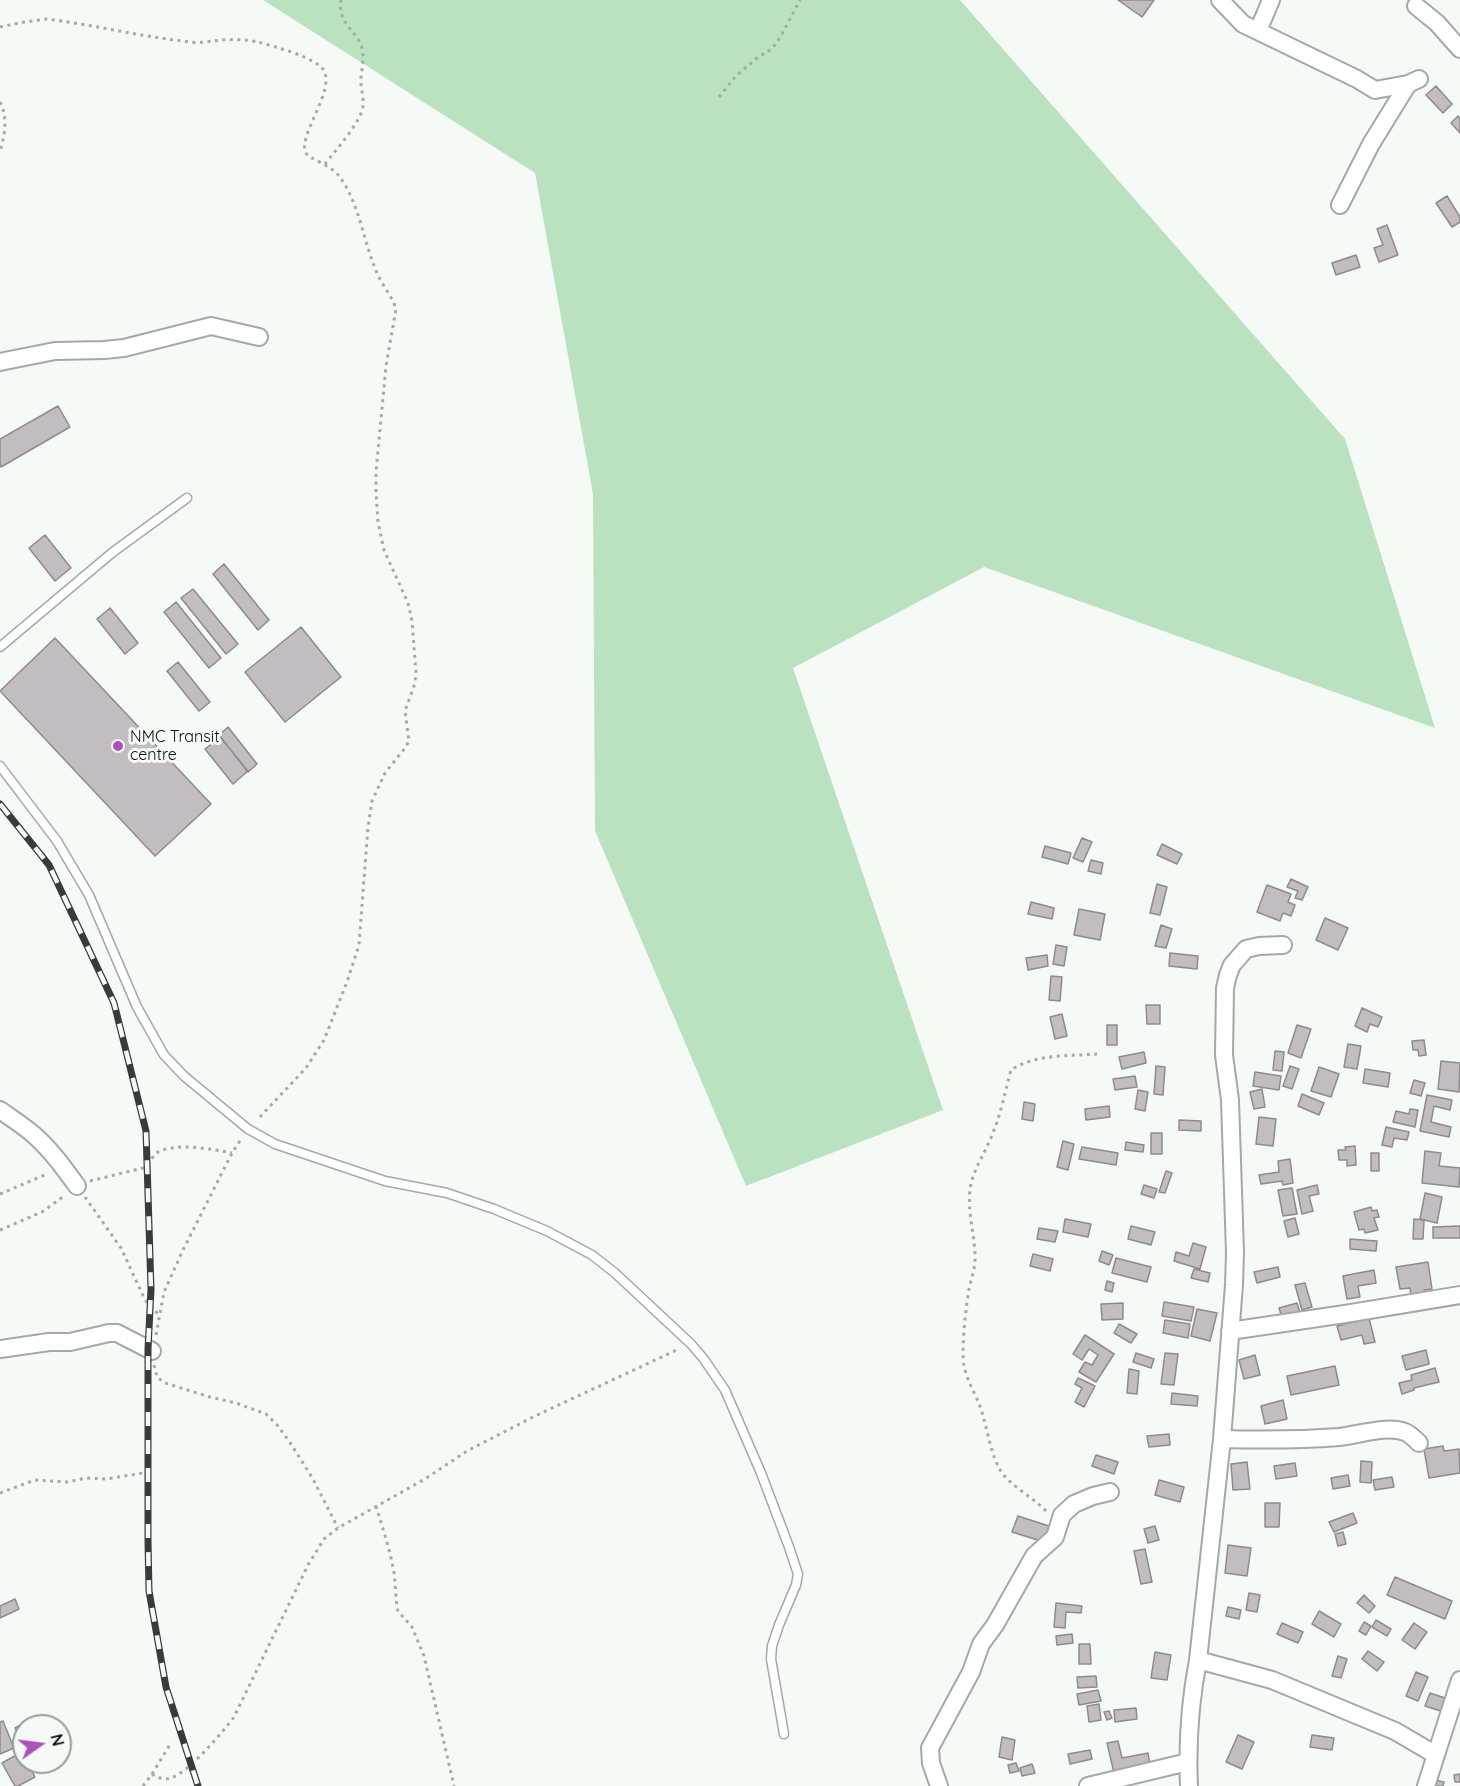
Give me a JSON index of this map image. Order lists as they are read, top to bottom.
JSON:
{
  "places": ["NMC Transit centre"],
  "north": "right"
}
